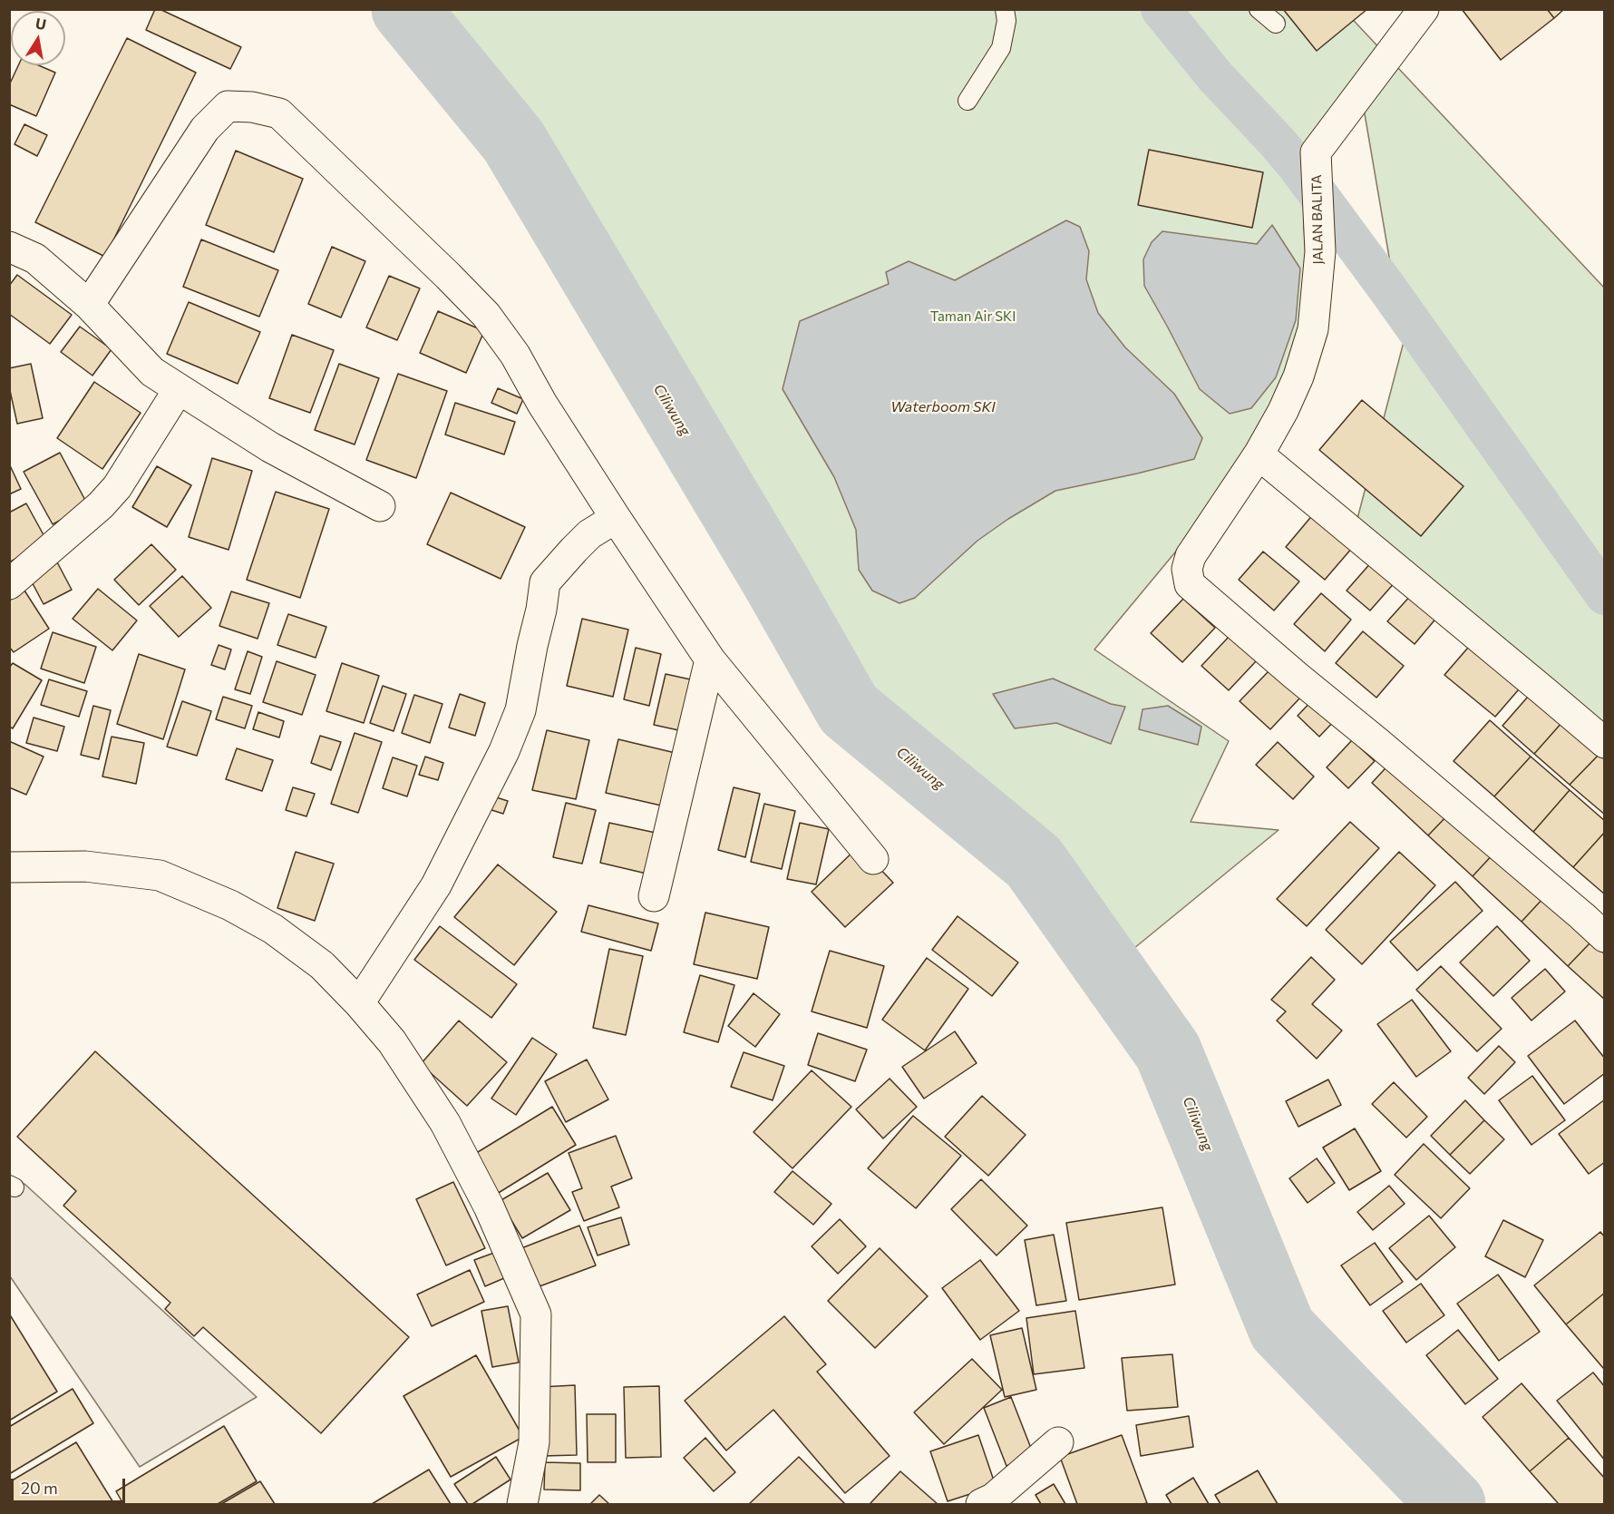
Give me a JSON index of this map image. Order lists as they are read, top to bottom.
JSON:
{
  "streets": {
    "street": ["JALAN BALITA"]
  },
  "water": ["Waterboom SKI", "Ciliwung"],
  "parks": ["Taman Air SKI"],
  "scale_bar": "20 m",
  "north": "top"
}
